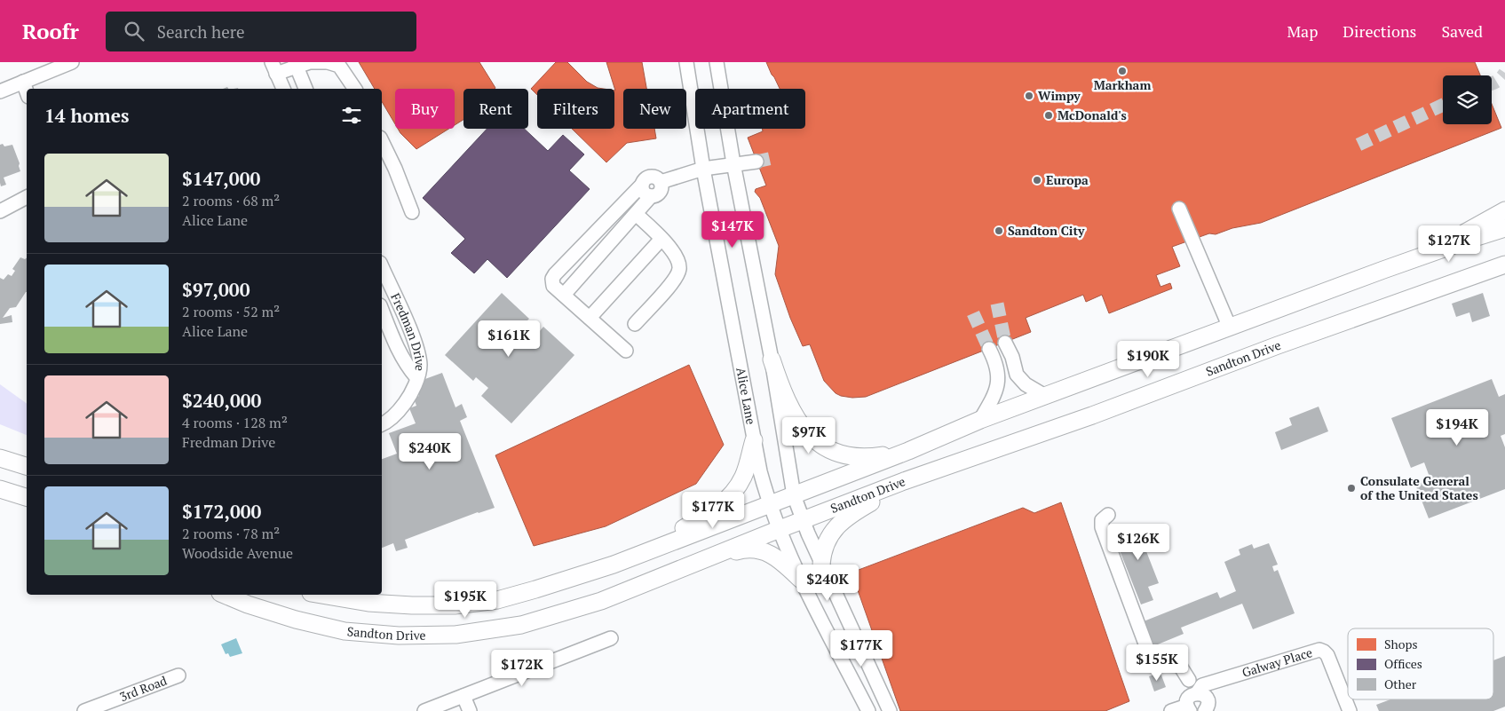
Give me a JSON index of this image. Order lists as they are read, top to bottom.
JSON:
{
  "streets": {
    "main road": ["Sandton Drive"],
    "street": [
      "Fredman Drive",
      "Alice Lane",
      "Galway Place",
      "3rd Road"
    ]
  },
  "crossings": [
    ["Sandton Drive", "Alice Lane"]
  ],
  "places": [
    "Markham",
    "Wimpy",
    "McDonald's",
    "Europa",
    "Sandton City",
    "Consulate General of the United States"
  ],
  "legend": ["Shops", "Offices", "Other"],
  "page": {
    "header": "Roofr",
    "search": "Search here",
    "nav": ["Map", "Directions", "Saved"],
    "chip": [
      "Buy",
      "Rent",
      "Filters",
      "New",
      "Apartment"
    ],
    "heading": "14 homes",
    "list": [
      {
        "name": "$147,000",
        "note": "2 rooms · 68 m² · Alice Lane"
      },
      {
        "name": "$97,000",
        "note": "2 rooms · 52 m² · Alice Lane"
      },
      {
        "name": "$240,000",
        "note": "4 rooms · 128 m² · Fredman Drive"
      },
      {
        "name": "$172,000",
        "note": "2 rooms · 78 m² · Woodside Avenue"
      }
    ],
    "price": [
      "$147K",
      "$127K",
      "$161K",
      "$190K",
      "$194K",
      "$97K",
      "$240K",
      "$177K",
      "$126K",
      "$240K",
      "$195K",
      "$177K",
      "$155K",
      "$172K"
    ]
  }
}
